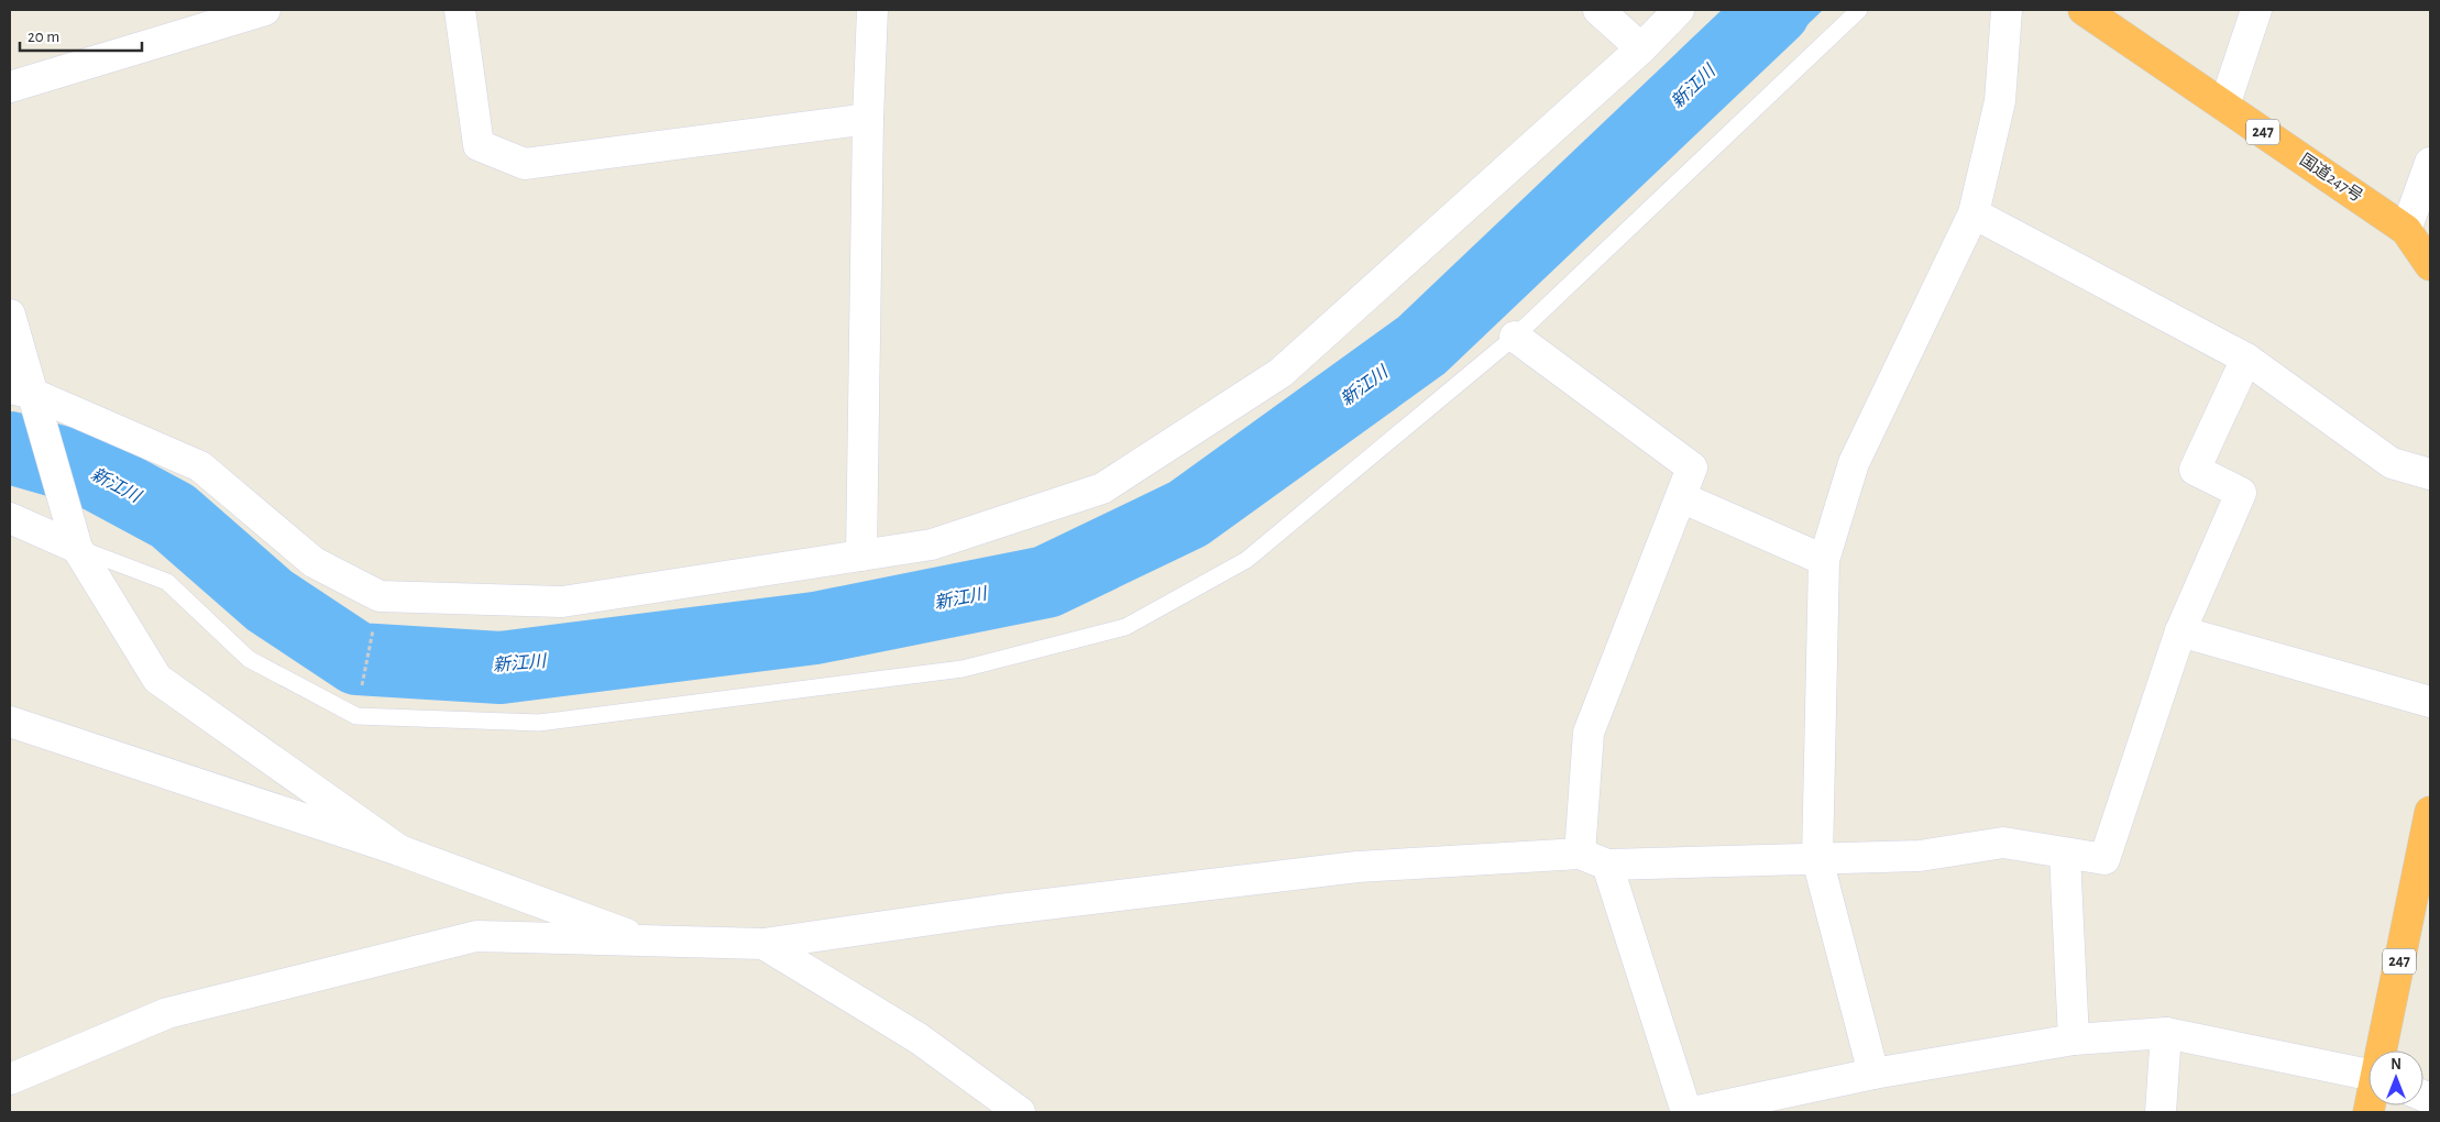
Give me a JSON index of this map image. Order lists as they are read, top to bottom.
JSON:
{
  "streets": {
    "highway": ["247", "国道247号"]
  },
  "water": ["新江川"],
  "scale_bar": "20 m",
  "north": "top"
}
